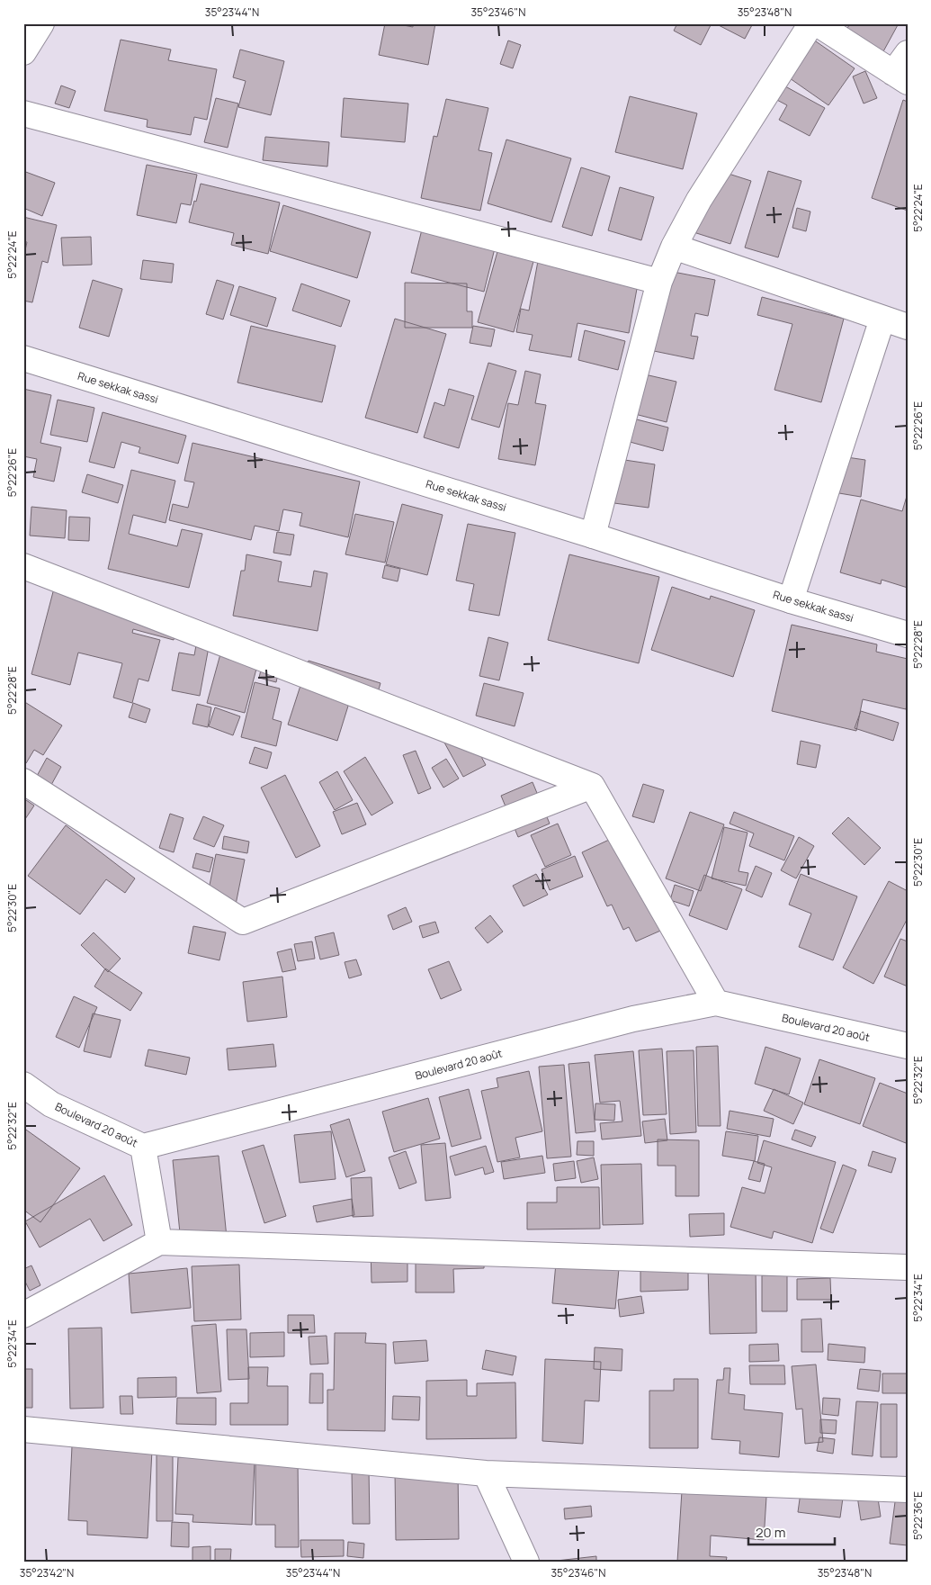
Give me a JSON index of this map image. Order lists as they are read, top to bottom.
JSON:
{
  "streets": {
    "street": ["Rue sekkak sassi", "Boulevard 20 août"]
  },
  "scale_bar": "20 m",
  "coordinates": [
    "35°23'44\"N",
    "35°23'46\"N",
    "35°23'48\"N",
    "5°22'24\"E",
    "5°22'26\"E",
    "5°22'28\"E",
    "5°22'30\"E",
    "5°22'32\"E",
    "5°22'34\"E",
    "5°22'36\"E",
    "35°23'42\"N"
  ]
}
